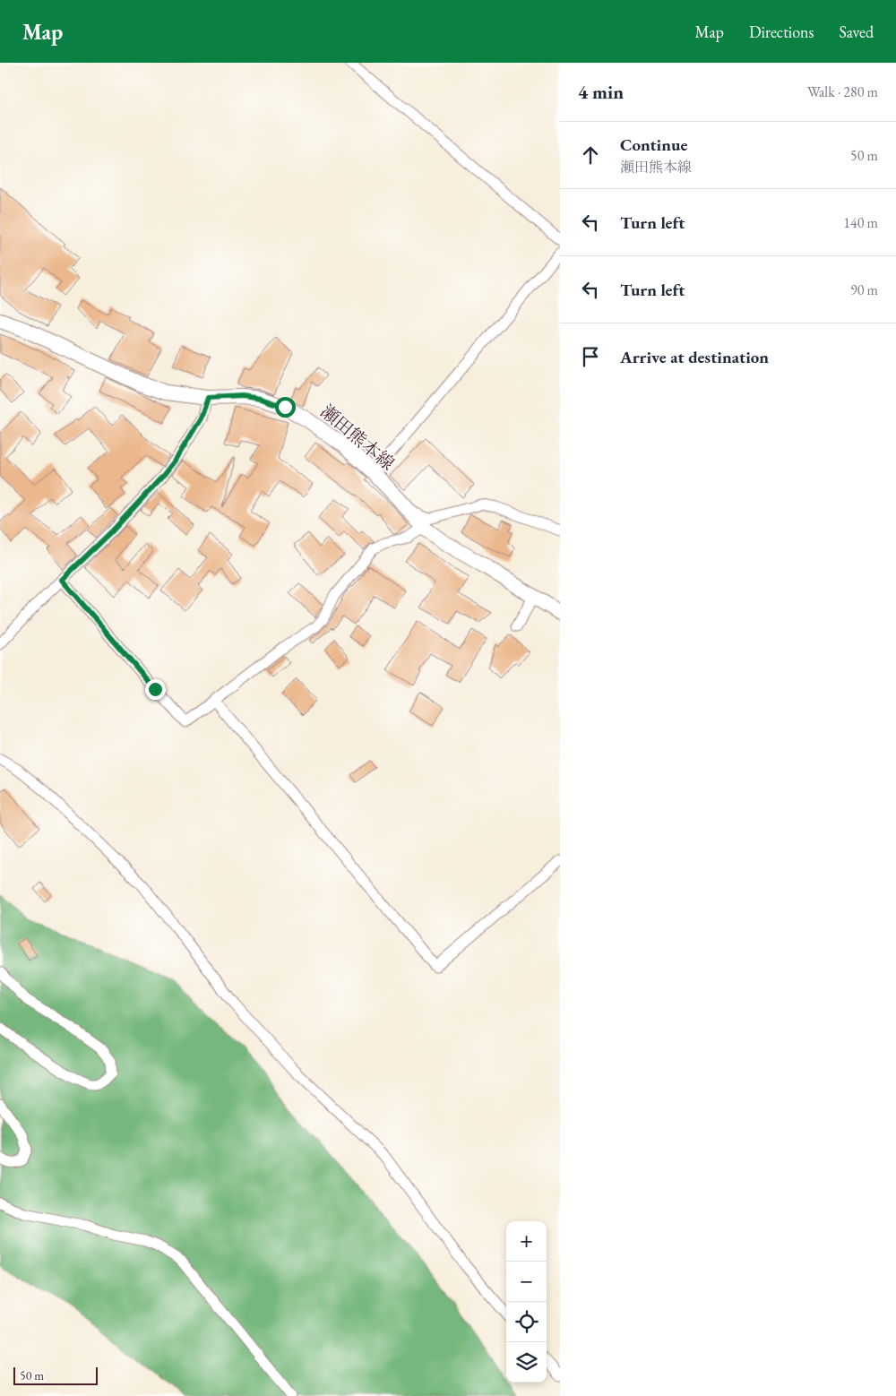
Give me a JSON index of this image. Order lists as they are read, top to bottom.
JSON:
{
  "streets": {
    "main road": ["瀬田熊本線"]
  },
  "scale_bar": "50 m",
  "page": {
    "header": "Map",
    "nav": ["Map", "Directions", "Saved"],
    "heading": ["4 min", "Walk · 280 m"],
    "list": [
      ["Continue", "瀬田熊本線", "50 m"],
      ["Turn left", "140 m"],
      ["Turn left", "90 m"],
      "Arrive at destination"
    ],
    "map_buttons": ["+", "−"],
    "scale": "50 m"
  }
}
